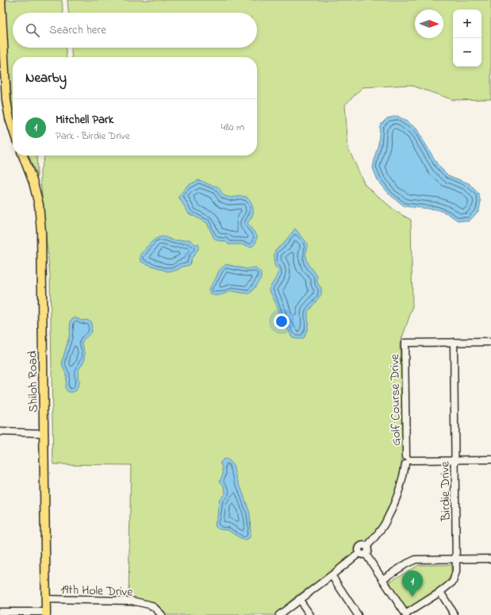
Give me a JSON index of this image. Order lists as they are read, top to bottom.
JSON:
{
  "streets": {
    "main road": ["Shiloh Road"],
    "street": ["Golf Course Drive", "Birdie Drive", "19th Hole Drive"]
  },
  "crossings": [
    ["Shiloh Road", "19th Hole Drive"],
    ["Golf Course Drive", "Birdie Drive"]
  ],
  "north": "right",
  "page": {
    "map_buttons": ["+", "−"],
    "search": "Search here",
    "heading": "Nearby",
    "list": [
      {
        "mark": "1",
        "name": "Mitchell Park",
        "note": "Park · Birdie Drive",
        "value": "480 m"
      }
    ],
    "pins": "1"
  }
}
